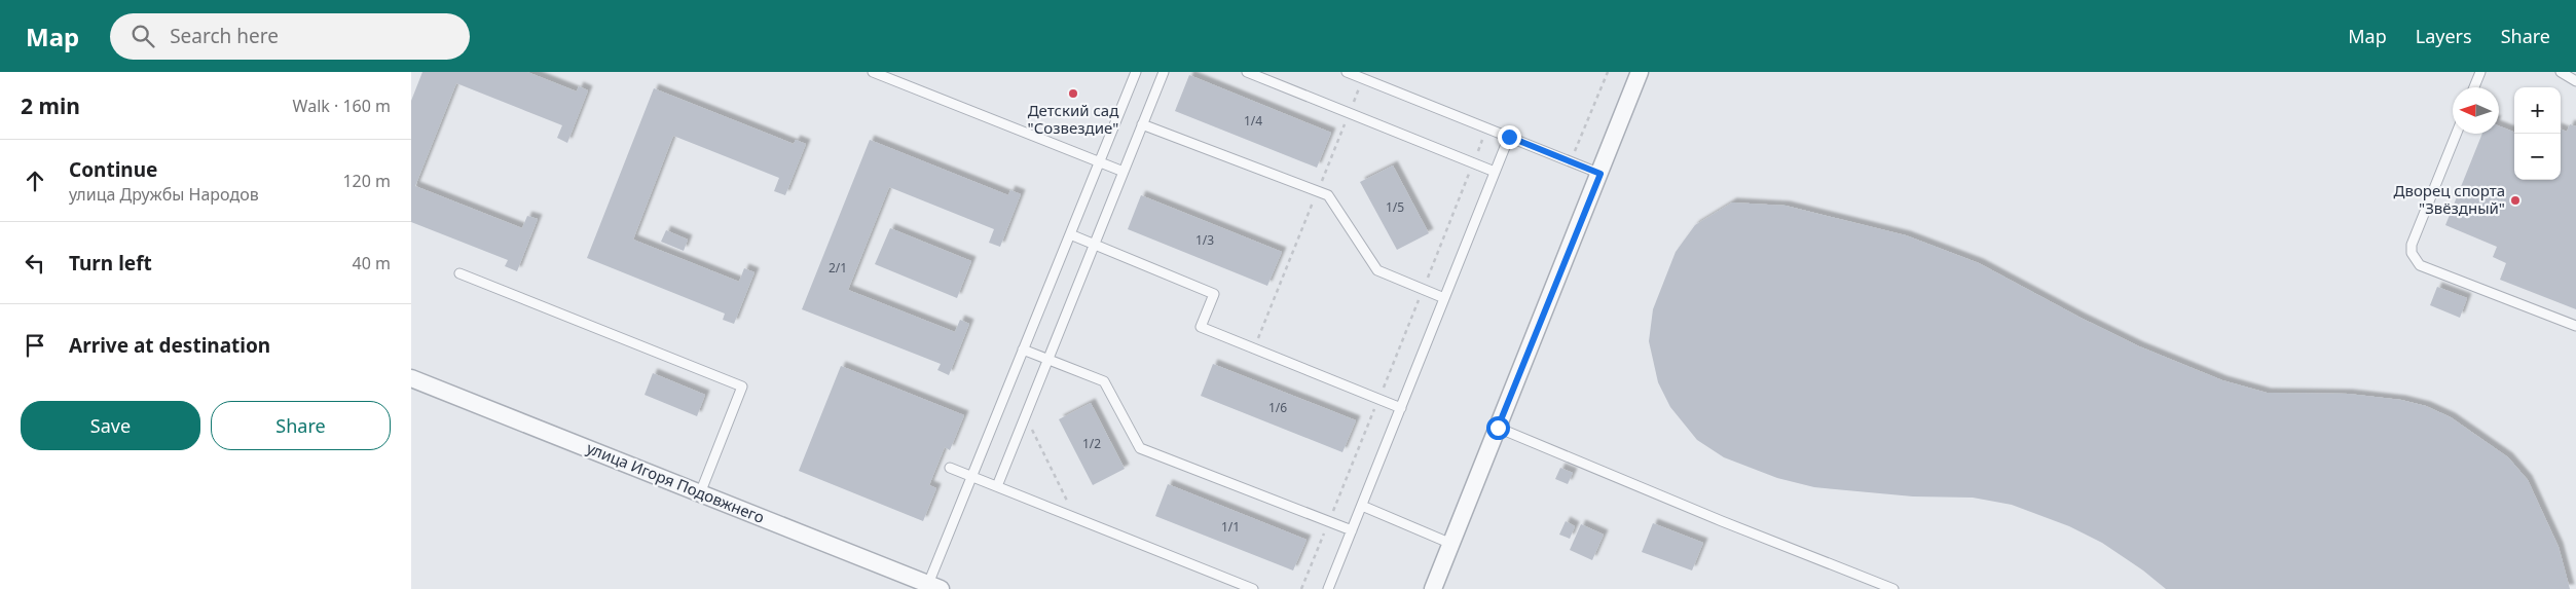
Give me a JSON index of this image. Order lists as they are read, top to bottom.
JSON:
{
  "streets": {
    "street": ["улица Игоря Подовжнего"]
  },
  "places": ["Детский сад \"Созвездие\"", "Дворец спорта \"Звёздный\""],
  "house_numbers": [
    "1/4",
    "1/5",
    "1/3",
    "2/1",
    "1/6",
    "1/2",
    "1/1"
  ],
  "north": "left",
  "page": {
    "header": "Map",
    "search": "Search here",
    "nav": ["Map", "Layers", "Share"],
    "heading": ["2 min", "Walk · 160 m"],
    "map_buttons": ["+", "−"],
    "list": [
      ["Continue", "улица Дружбы Народов", "120 m"],
      ["Turn left", "40 m"],
      "Arrive at destination"
    ],
    "buttons": ["Save", "Share"]
  }
}
